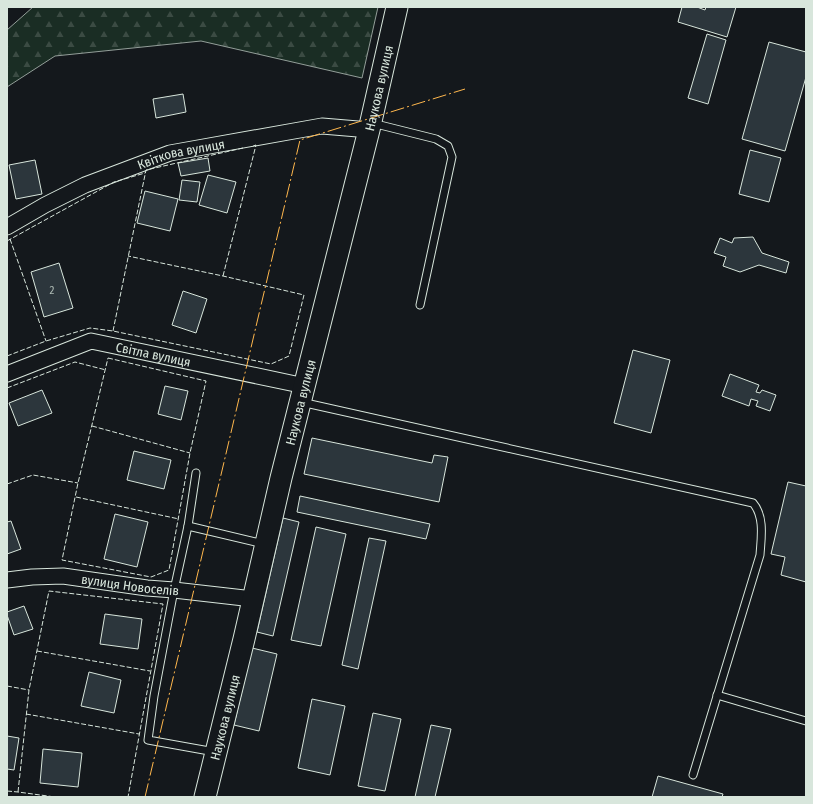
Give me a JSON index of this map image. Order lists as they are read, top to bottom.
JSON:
{
  "streets": {
    "street": [
      "Наукова вулиця",
      "Квіткова вулиця",
      "Світла вулиця",
      "вулиця Новоселів"
    ]
  },
  "crossings": [
    ["Наукова вулиця", "Квіткова вулиця"],
    ["Наукова вулиця", "Світла вулиця"],
    ["Наукова вулиця", "вулиця Новоселів"]
  ],
  "house_numbers": ["2"]
}
